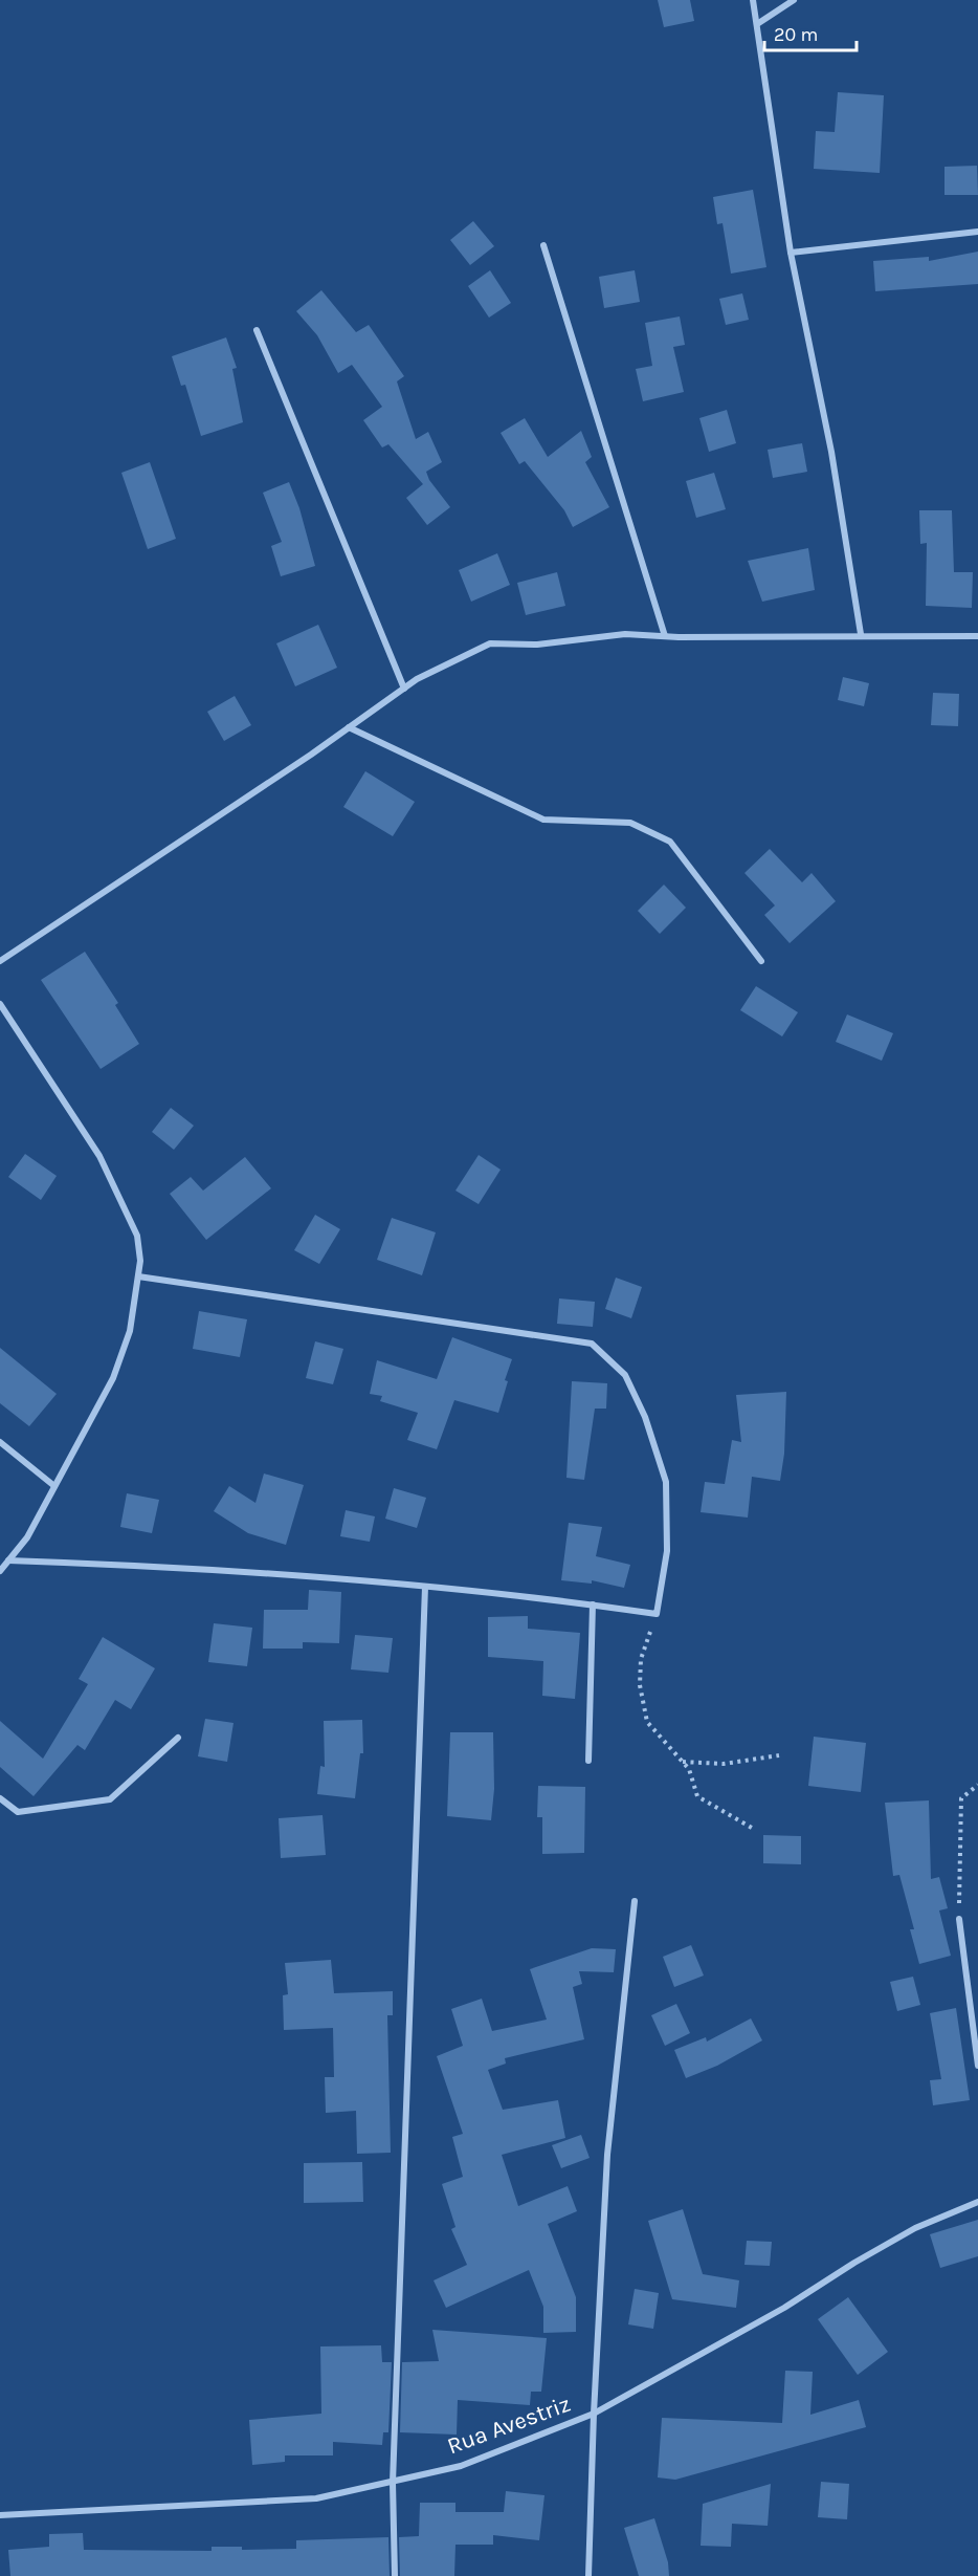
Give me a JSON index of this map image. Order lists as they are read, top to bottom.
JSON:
{
  "streets": {
    "street": ["Rua Avestriz"]
  },
  "scale_bar": "20 m"
}
